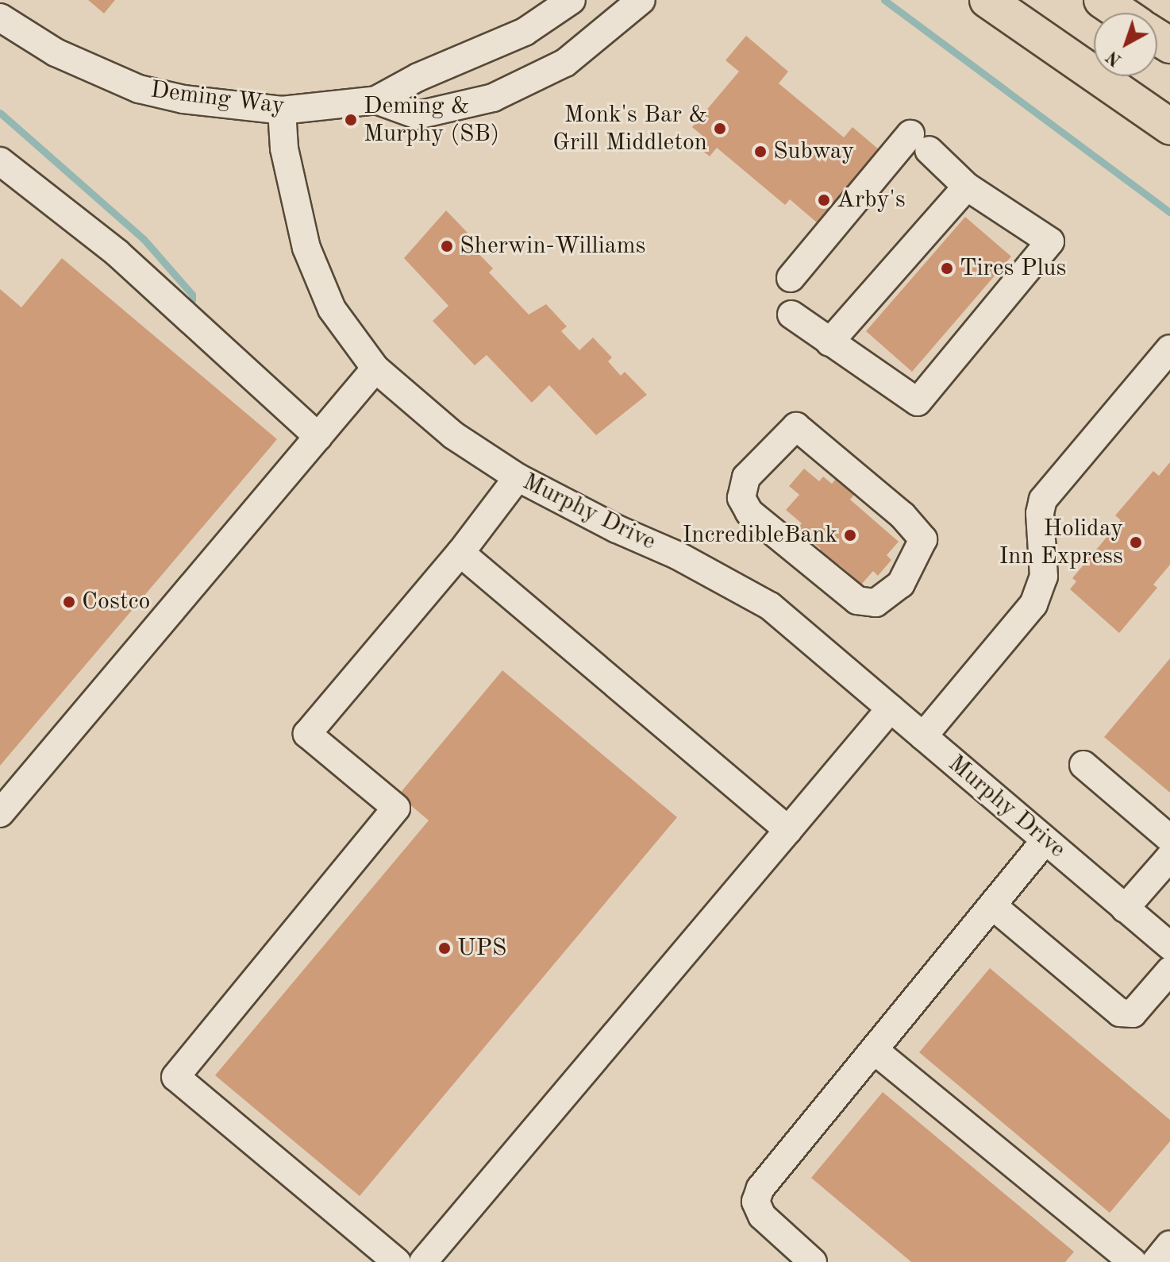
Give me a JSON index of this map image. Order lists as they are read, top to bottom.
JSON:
{
  "streets": {
    "street": ["Deming Way", "Murphy Drive"]
  },
  "crossings": [
    ["Deming Way", "Murphy Drive"]
  ],
  "places": [
    "Deming & Murphy (SB)",
    "Monk's Bar & Grill Middleton",
    "Subway",
    "Arby's",
    "Sherwin-Williams",
    "Tires Plus",
    "IncredibleBank",
    "Holiday Inn Express",
    "Costco",
    "UPS"
  ],
  "north": "bottom left"
}
